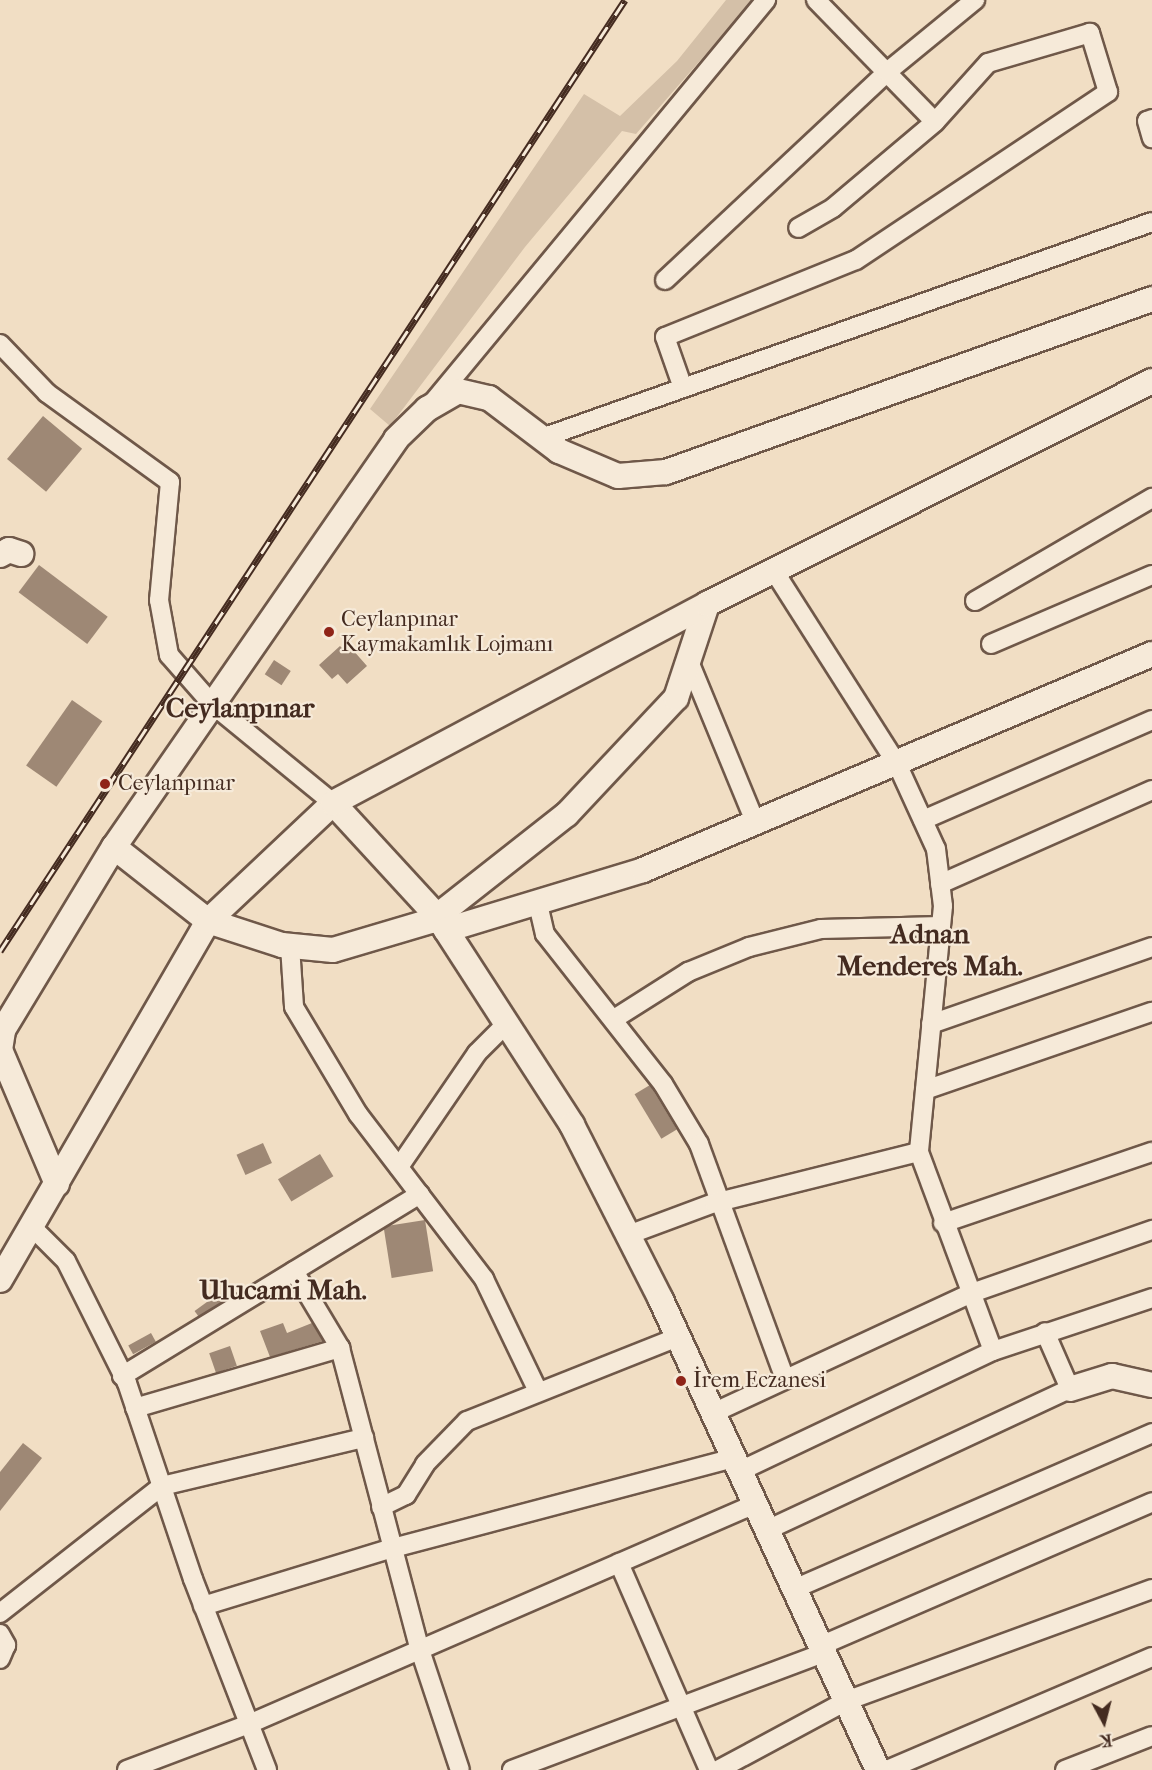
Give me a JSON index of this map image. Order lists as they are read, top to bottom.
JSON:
{
  "districts": ["Ceylanpınar", "Adnan Menderes Mah.", "Ulucami Mah."],
  "places": ["Ceylanpınar Kaymakamlık Lojmanı", "Ceylanpınar", "İrem Eczanesi"],
  "north": "bottom"
}
